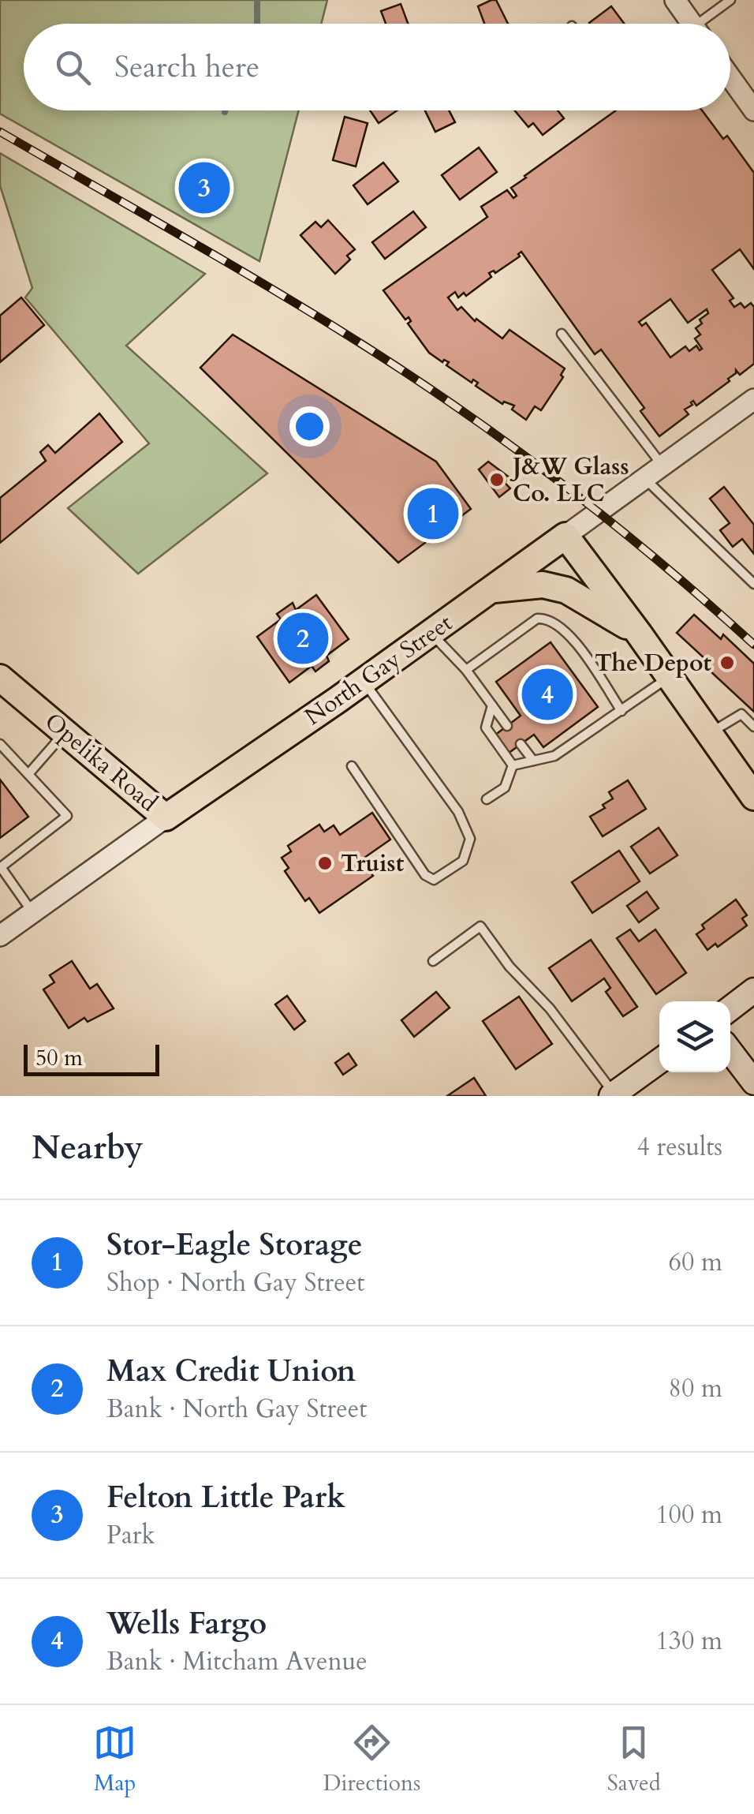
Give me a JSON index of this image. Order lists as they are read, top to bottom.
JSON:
{
  "streets": {
    "main road": ["North Gay Street", "Opelika Road"]
  },
  "crossings": [
    ["North Gay Street", "Opelika Road"]
  ],
  "places": ["J&W Glass Co. LLC", "The Depot", "Truist"],
  "scale_bar": "50 m",
  "page": {
    "search": "Search here",
    "pins": [
      "3",
      "1",
      "2",
      "4"
    ],
    "scale": "50 m",
    "heading": ["Nearby", "4 results"],
    "list": [
      {
        "mark": "1",
        "name": "Stor-Eagle Storage",
        "note": "Shop · North Gay Street",
        "value": "60 m"
      },
      {
        "mark": "2",
        "name": "Max Credit Union",
        "note": "Bank · North Gay Street",
        "value": "80 m"
      },
      {
        "mark": "3",
        "name": "Felton Little Park",
        "note": "Park",
        "value": "100 m"
      },
      {
        "mark": "4",
        "name": "Wells Fargo",
        "note": "Bank · Mitcham Avenue",
        "value": "130 m"
      }
    ],
    "nav": ["Map", "Directions", "Saved"]
  }
}
